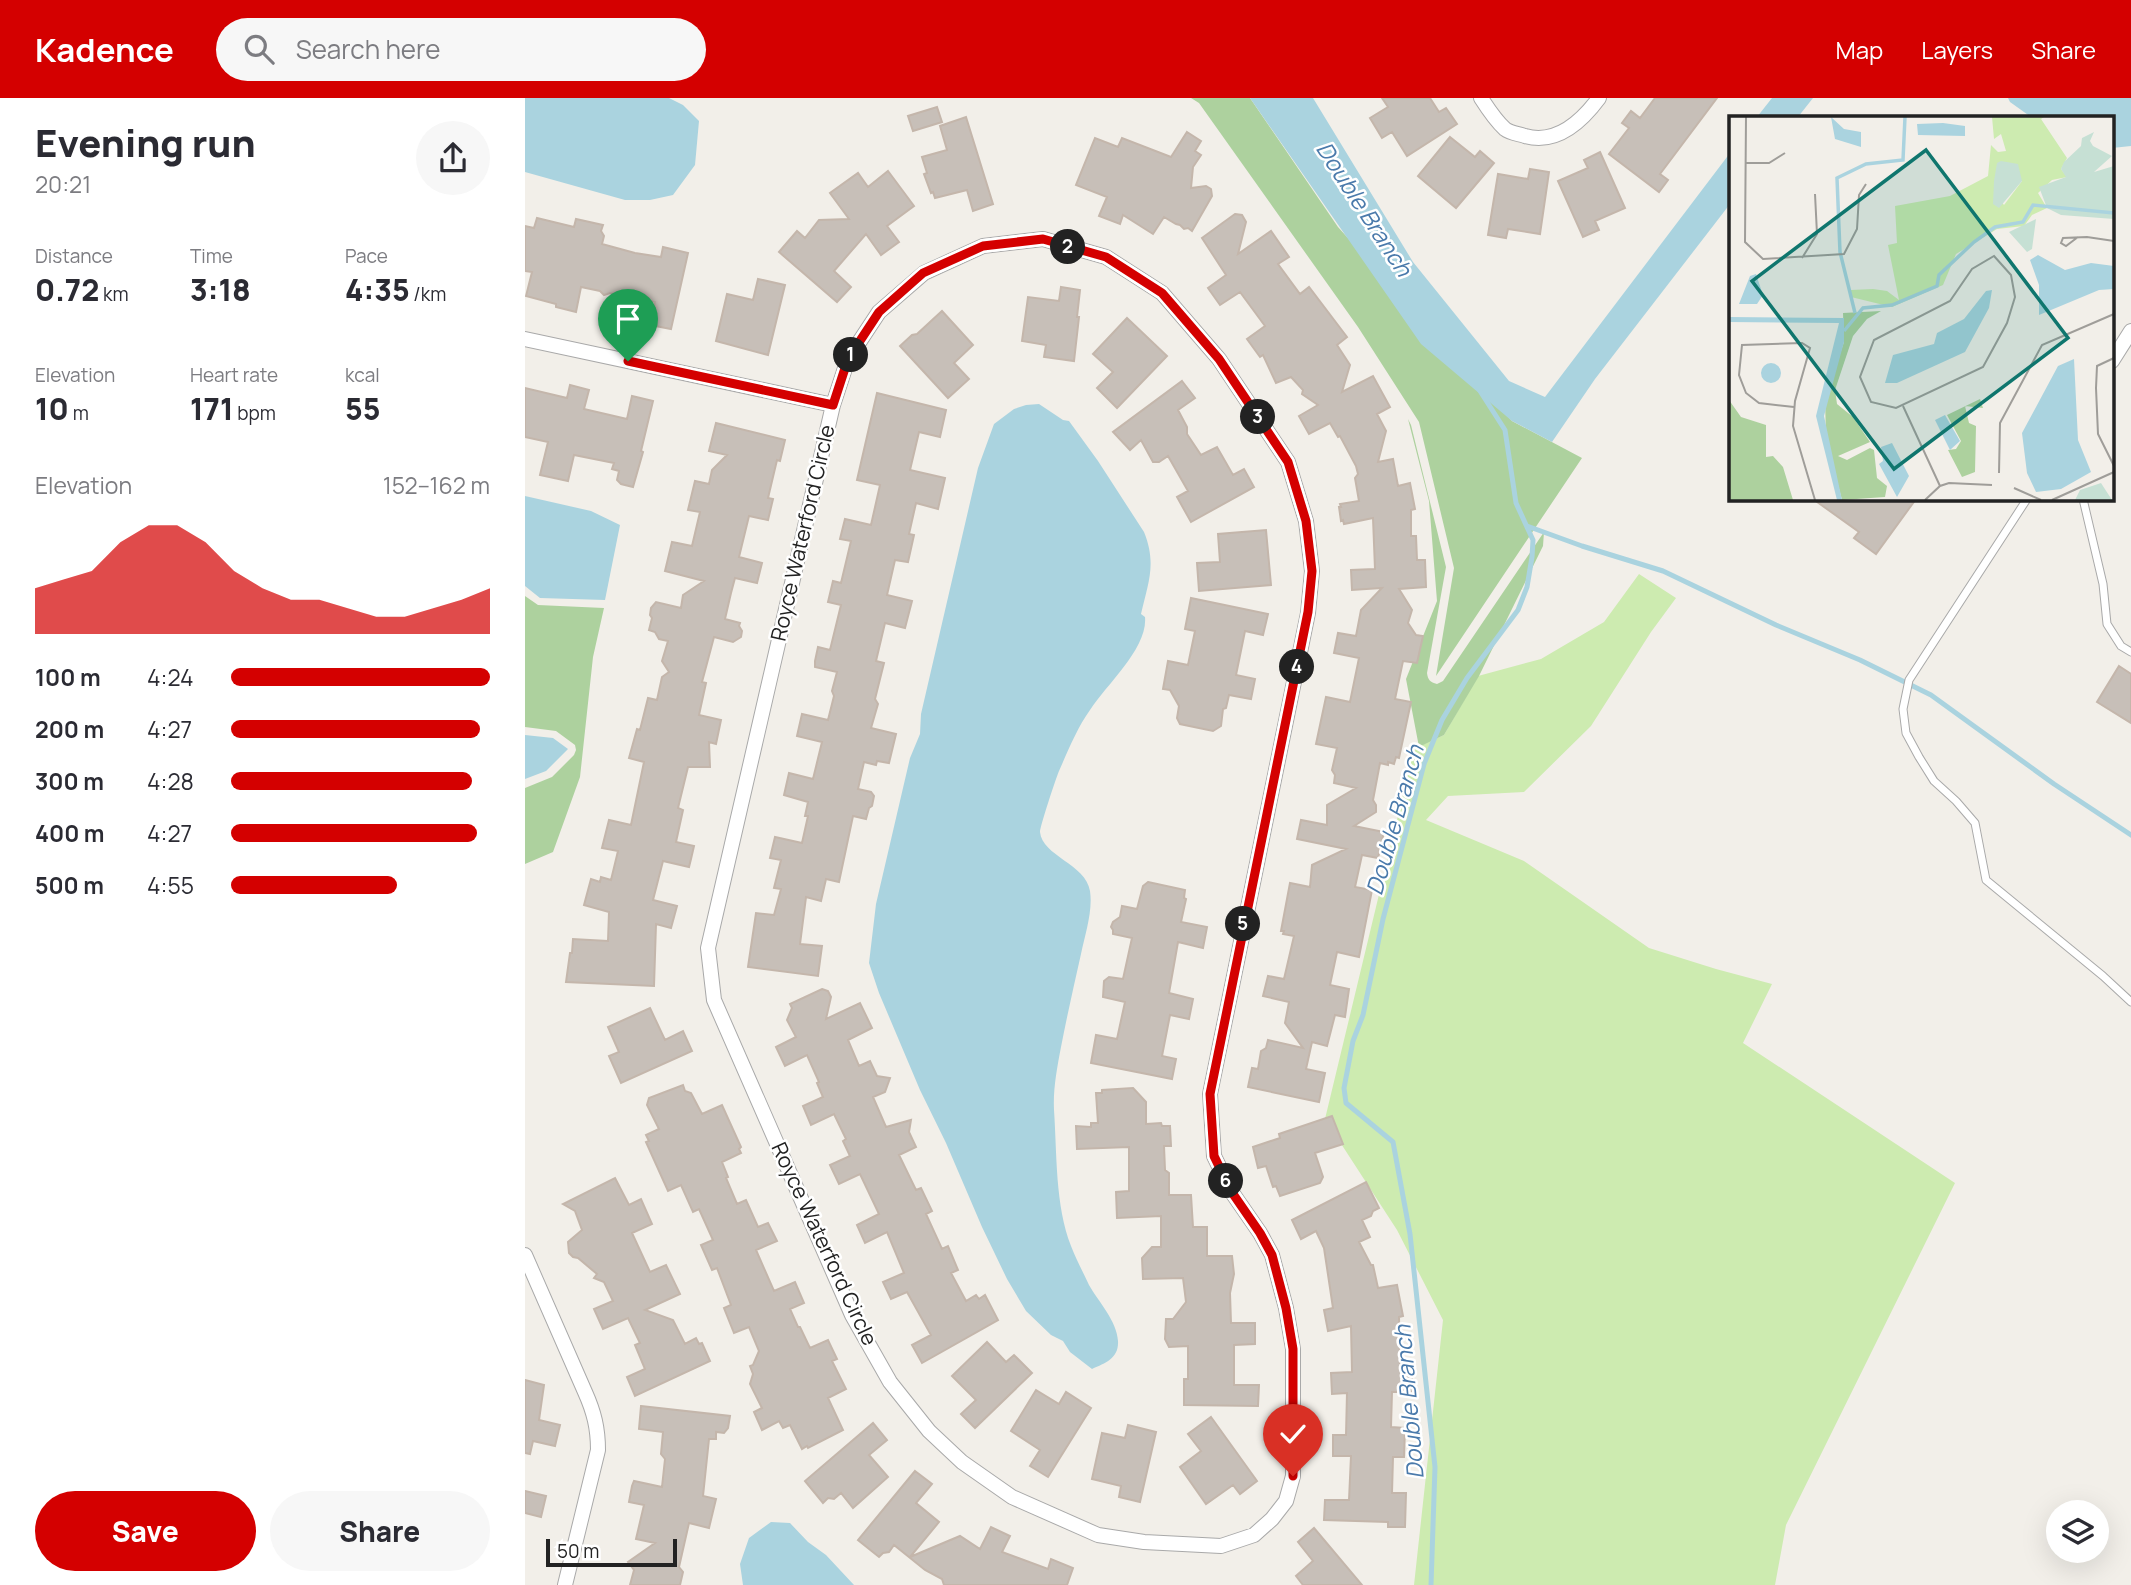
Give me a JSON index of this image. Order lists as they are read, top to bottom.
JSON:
{
  "streets": {
    "street": ["Royce Waterford Circle"]
  },
  "water": ["Double Branch"],
  "scale_bar": "50 m",
  "page": {
    "header": "Kadence",
    "search": "Search here",
    "nav": ["Map", "Layers", "Share"],
    "heading": ["Evening run", "20:21"],
    "stats": [
      ["Distance", "0.72 km"],
      ["Time", "3:18"],
      ["Pace", "4:35 /km"],
      ["Elevation", "10 m"],
      ["Heart rate", "171 bpm"],
      ["kcal", "55"]
    ],
    "pins": [
      "2",
      "1",
      "3",
      "4",
      "5",
      "6"
    ],
    "chart": ["Elevation", "152–162 m"],
    "list": [
      {
        "name": "100 m",
        "note": "4:24"
      },
      {
        "name": "200 m",
        "note": "4:27"
      },
      {
        "name": "300 m",
        "note": "4:28"
      },
      {
        "name": "400 m",
        "note": "4:27"
      },
      {
        "name": "500 m",
        "note": "4:55"
      }
    ],
    "buttons": ["Save", "Share"],
    "scale": "50 m"
  }
}
